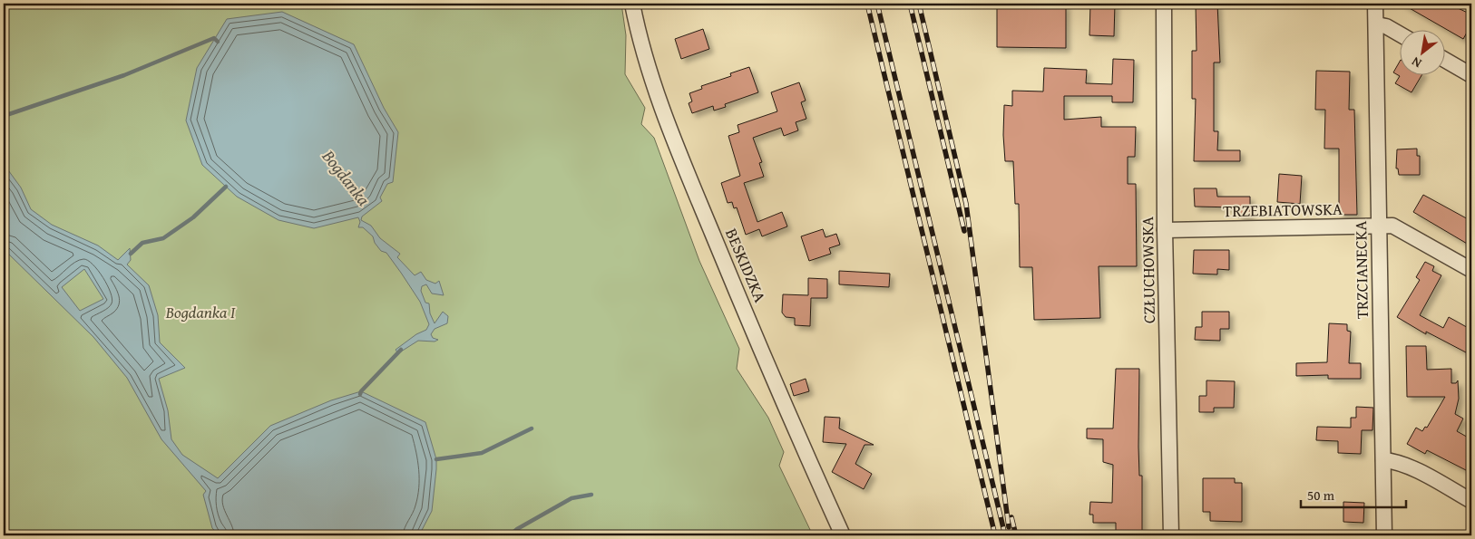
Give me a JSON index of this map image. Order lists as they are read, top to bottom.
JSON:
{
  "streets": {
    "street": [
      "TRZEBIATOWSKA",
      "BESKIDZKA",
      "CZŁUCHOWSKA",
      "TRZCIANECKA"
    ]
  },
  "crossings": [
    ["TRZEBIATOWSKA", "CZŁUCHOWSKA"],
    ["TRZEBIATOWSKA", "TRZCIANECKA"]
  ],
  "water": ["Bogdanka"],
  "parks": ["Bogdanka I"],
  "scale_bar": "50 m",
  "north": "bottom left"
}
